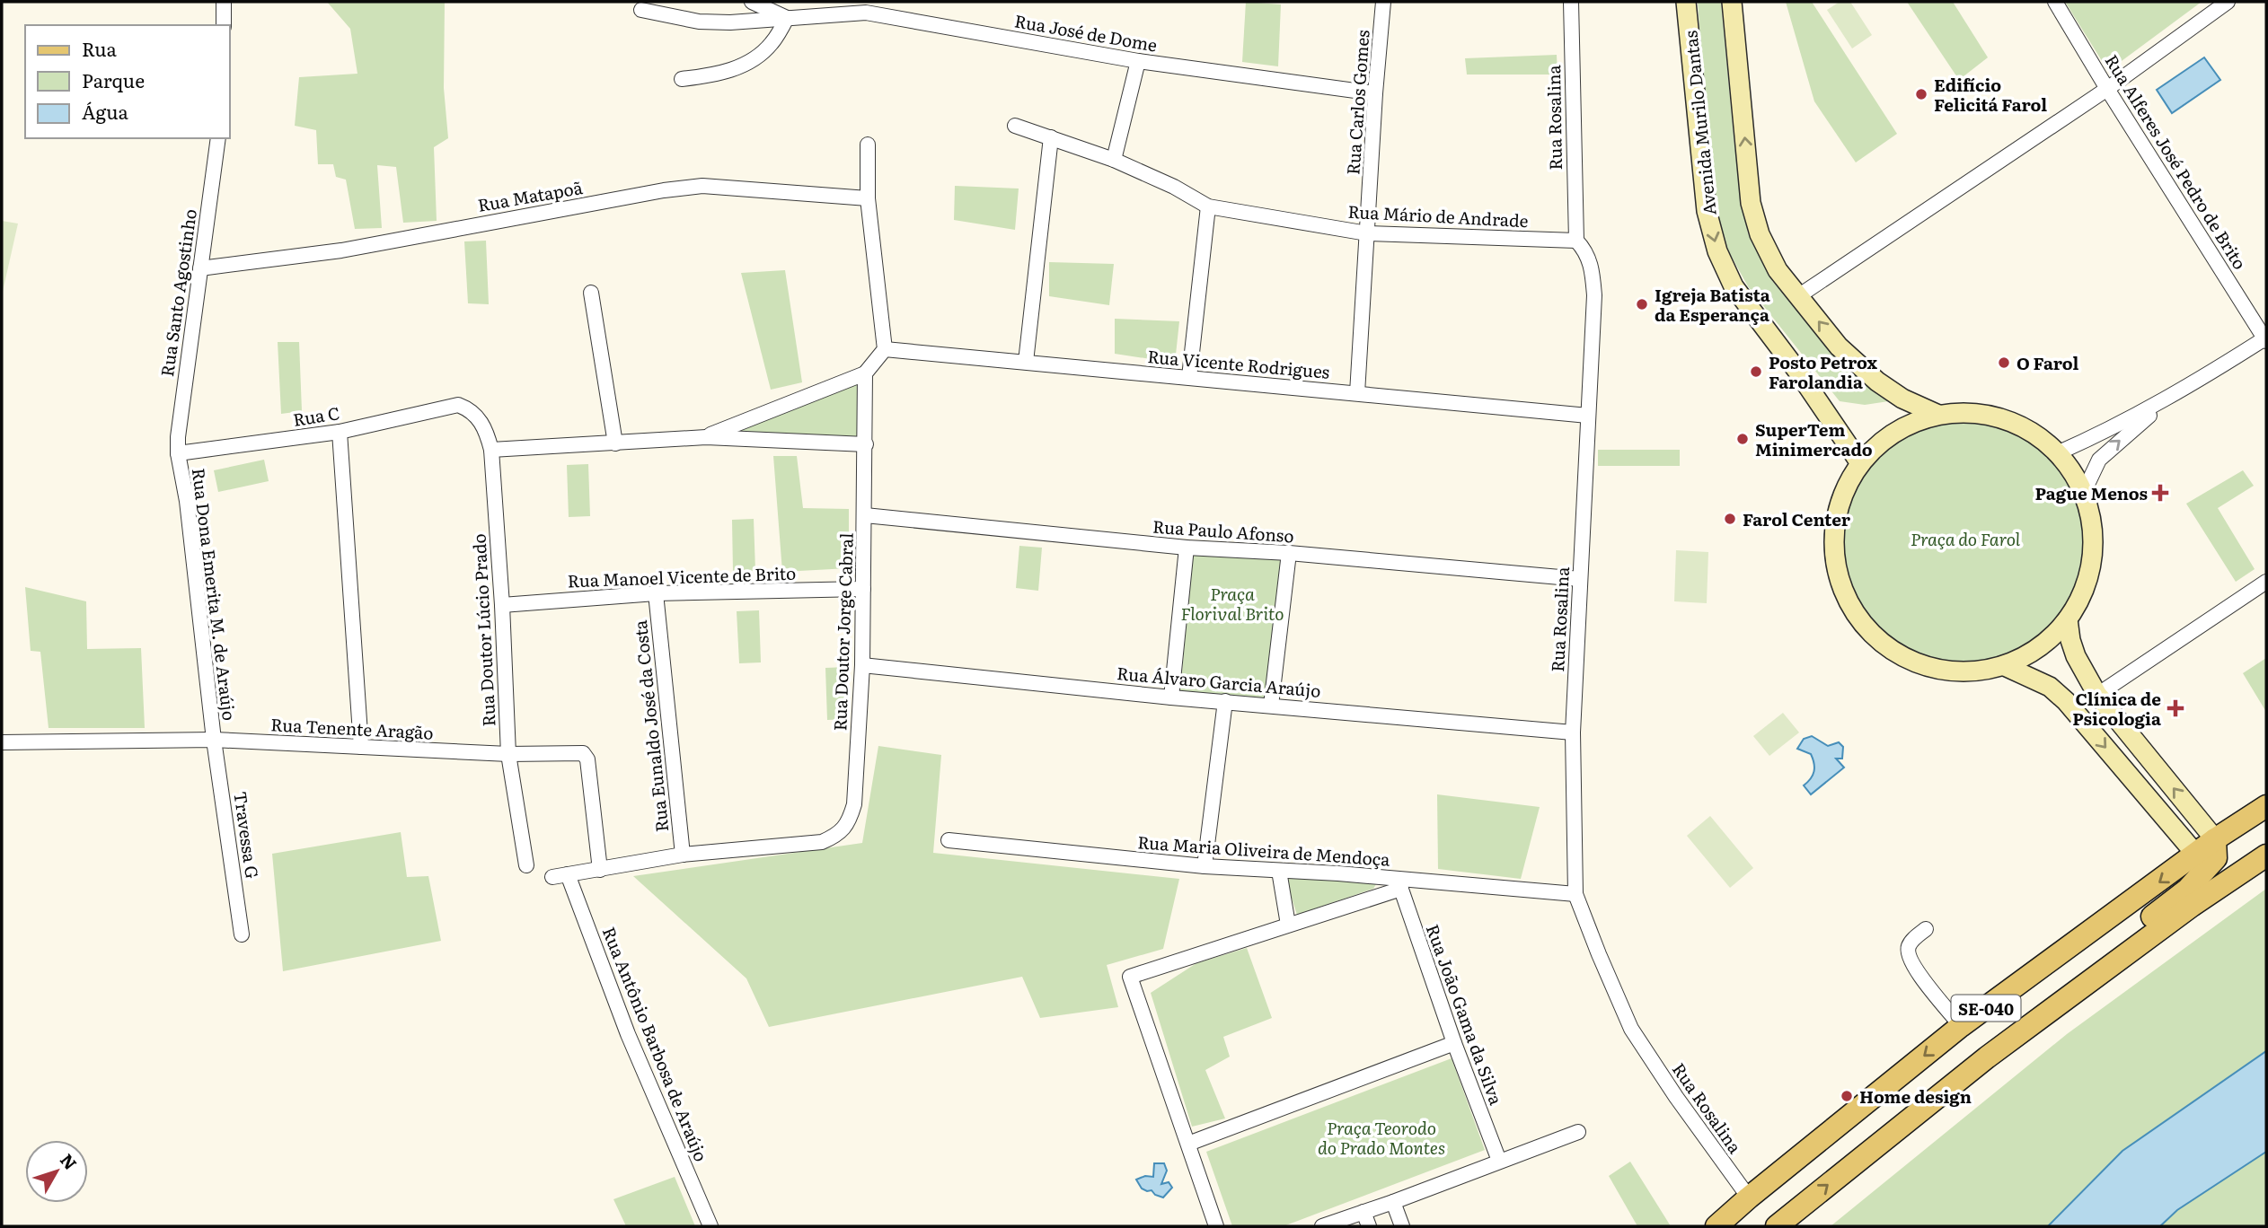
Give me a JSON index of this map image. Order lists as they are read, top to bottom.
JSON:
{
  "streets": {
    "main road": ["Avenida Murilo Dantas", "SE-040"],
    "street": [
      "Rua José de Dome",
      "Rua Carlos Gomes",
      "Rua Rosalina",
      "Rua Alferes José Pedro de Brito",
      "Rua Matapoã",
      "Rua Mário de Andrade",
      "Rua Santo Agostinho",
      "Rua Vicente Rodrigues",
      "Rua C",
      "Rua Paulo Afonso",
      "Rua Manoel Vicente de Brito",
      "Rua Dona Emerita M. de Araújo",
      "Rua Doutor Lúcio Prado",
      "Rua Doutor Jorge Cabral",
      "Rua Álvaro Garcia Araújo",
      "Rua Eunaldo José da Costa",
      "Rua Tenente Aragão",
      "Travessa G",
      "Rua Maria Oliveira de Mendoça",
      "Rua João Gama da Silva",
      "Rua Antônio Barbosa de Araújo"
    ]
  },
  "crossings": [
    ["Rua José de Dome", "Rua Carlos Gomes"],
    ["Rua Carlos Gomes", "Rua Mário de Andrade"],
    ["Rua Carlos Gomes", "Rua Vicente Rodrigues"],
    ["Rua Rosalina", "Rua Mário de Andrade"],
    ["Rua Rosalina", "Rua Vicente Rodrigues"],
    ["Rua Rosalina", "Rua Paulo Afonso"],
    ["Rua Rosalina", "Rua Álvaro Garcia Araújo"],
    ["Rua Rosalina", "Rua Maria Oliveira de Mendoça"],
    ["Rua Rosalina", "SE-040"],
    ["Rua Matapoã", "Rua Santo Agostinho"],
    ["Rua Santo Agostinho", "Rua C"],
    ["Rua Santo Agostinho", "Rua Dona Emerita M. de Araújo"],
    ["Rua C", "Rua Dona Emerita M. de Araújo"],
    ["Rua C", "Rua Doutor Lúcio Prado"],
    ["Rua Paulo Afonso", "Rua Doutor Jorge Cabral"],
    ["Rua Manoel Vicente de Brito", "Rua Doutor Lúcio Prado"],
    ["Rua Manoel Vicente de Brito", "Rua Doutor Jorge Cabral"],
    ["Rua Manoel Vicente de Brito", "Rua Eunaldo José da Costa"],
    ["Rua Dona Emerita M. de Araújo", "Rua Tenente Aragão"],
    ["Rua Dona Emerita M. de Araújo", "Travessa G"],
    ["Rua Doutor Lúcio Prado", "Rua Tenente Aragão"],
    ["Rua Doutor Jorge Cabral", "Rua Álvaro Garcia Araújo"],
    ["Rua Doutor Jorge Cabral", "Rua Eunaldo José da Costa"],
    ["Rua Doutor Jorge Cabral", "Rua Tenente Aragão"],
    ["Rua Doutor Jorge Cabral", "Rua Antônio Barbosa de Araújo"],
    ["Rua Tenente Aragão", "Travessa G"],
    ["Rua Maria Oliveira de Mendoça", "Rua João Gama da Silva"]
  ],
  "parks": ["Praça do Farol", "Praça Florival Brito", "Praça Teorodo do Prado Montes"],
  "places": {
    "other": [
      "Edifício Felicitá Farol",
      "Igreja Batista da Esperança",
      "O Farol",
      "Posto Petrox Farolandia",
      "SuperTem Minimercado",
      "Farol Center",
      "Home design"
    ],
    "health": ["Pague Menos", "Clínica de Psicologia"]
  },
  "legend": ["Rua", "Parque", "Água"],
  "north": "top right"
}
